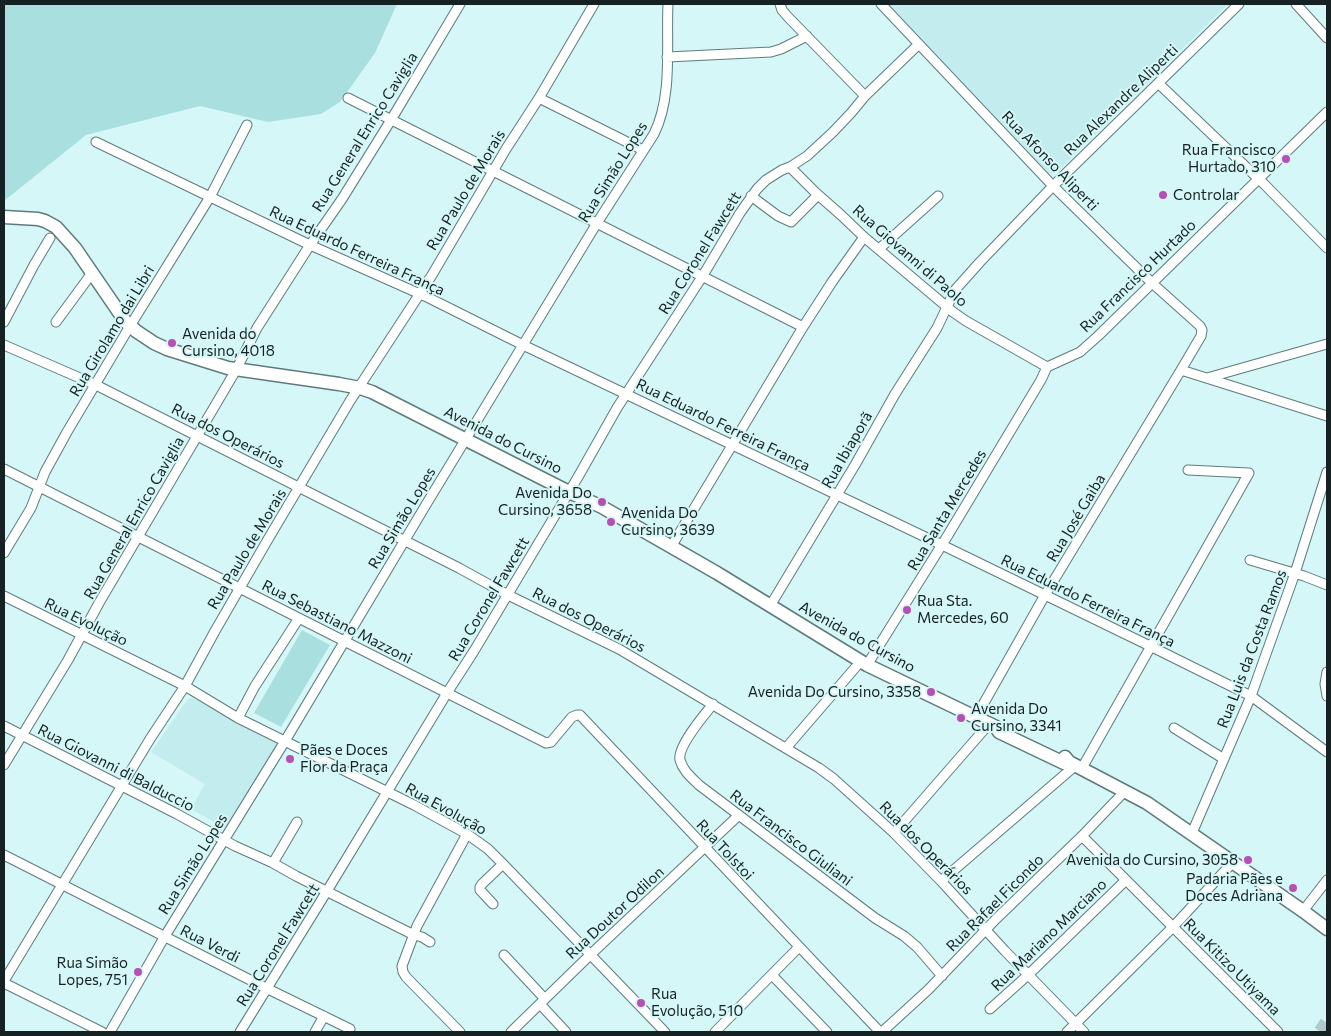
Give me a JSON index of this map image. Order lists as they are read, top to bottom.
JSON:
{
  "streets": {
    "main road": ["Avenida do Cursino"],
    "street": [
      "Rua Alexandre Aliperti",
      "Rua General Enrico Caviglia",
      "Rua Afonso Aliperti",
      "Rua Simão Lopes",
      "Rua Paulo de Morais",
      "Rua Eduardo Ferreira França",
      "Rua Coronel Fawcett",
      "Rua Giovanni di Paolo",
      "Rua Francisco Hurtado",
      "Rua Girolamo dai Libri",
      "Rua dos Operários",
      "Rua Ibiaporã",
      "Rua Santa Mercedes",
      "Rua José Gaiba",
      "Rua Evolução",
      "Rua Sebastiano Mazzoni",
      "Rua Luis da Costa Ramos",
      "Rua Giovanni di Balduccio",
      "Rua Francisco Giuliani",
      "Rua Tolstoi",
      "Rua Rafael Ficondo",
      "Rua Doutor Odilon",
      "Rua Mariano Marciano",
      "Rua Verdi",
      "Rua Kitizo Utiyama"
    ]
  },
  "crossings": [
    ["Rua Alexandre Aliperti", "Rua Afonso Aliperti"],
    ["Rua Alexandre Aliperti", "Rua Giovanni di Paolo"],
    ["Rua Alexandre Aliperti", "Rua Ibiaporã"],
    ["Rua General Enrico Caviglia", "Rua Eduardo Ferreira França"],
    ["Rua General Enrico Caviglia", "Rua dos Operários"],
    ["Rua General Enrico Caviglia", "Avenida do Cursino"],
    ["Rua General Enrico Caviglia", "Rua Evolução"],
    ["Rua General Enrico Caviglia", "Rua Sebastiano Mazzoni"],
    ["Rua General Enrico Caviglia", "Rua Giovanni di Balduccio"],
    ["Rua Afonso Aliperti", "Rua Coronel Fawcett"],
    ["Rua Afonso Aliperti", "Rua Francisco Hurtado"],
    ["Rua Afonso Aliperti", "Rua José Gaiba"],
    ["Rua Simão Lopes", "Rua Eduardo Ferreira França"],
    ["Rua Simão Lopes", "Rua dos Operários"],
    ["Rua Simão Lopes", "Avenida do Cursino"],
    ["Rua Simão Lopes", "Rua Evolução"],
    ["Rua Simão Lopes", "Rua Sebastiano Mazzoni"],
    ["Rua Simão Lopes", "Rua Giovanni di Balduccio"],
    ["Rua Simão Lopes", "Rua Verdi"],
    ["Rua Paulo de Morais", "Rua Eduardo Ferreira França"],
    ["Rua Paulo de Morais", "Rua dos Operários"],
    ["Rua Paulo de Morais", "Avenida do Cursino"],
    ["Rua Paulo de Morais", "Rua Evolução"],
    ["Rua Paulo de Morais", "Rua Sebastiano Mazzoni"],
    ["Rua Paulo de Morais", "Rua Giovanni di Balduccio"],
    ["Rua Paulo de Morais", "Rua Verdi"],
    ["Rua Eduardo Ferreira França", "Rua Coronel Fawcett"],
    ["Rua Eduardo Ferreira França", "Rua Girolamo dai Libri"],
    ["Rua Eduardo Ferreira França", "Rua Ibiaporã"],
    ["Rua Eduardo Ferreira França", "Rua Santa Mercedes"],
    ["Rua Eduardo Ferreira França", "Rua José Gaiba"],
    ["Rua Eduardo Ferreira França", "Rua Luis da Costa Ramos"],
    ["Rua Coronel Fawcett", "Rua Giovanni di Paolo"],
    ["Rua Coronel Fawcett", "Rua dos Operários"],
    ["Rua Coronel Fawcett", "Avenida do Cursino"],
    ["Rua Coronel Fawcett", "Rua Evolução"],
    ["Rua Coronel Fawcett", "Rua Sebastiano Mazzoni"],
    ["Rua Coronel Fawcett", "Rua Giovanni di Balduccio"],
    ["Rua Coronel Fawcett", "Rua Verdi"],
    ["Rua Giovanni di Paolo", "Rua Francisco Hurtado"],
    ["Rua Giovanni di Paolo", "Rua Ibiaporã"],
    ["Rua Giovanni di Paolo", "Rua Santa Mercedes"],
    ["Rua Francisco Hurtado", "Rua Santa Mercedes"],
    ["Rua Girolamo dai Libri", "Rua dos Operários"],
    ["Rua Girolamo dai Libri", "Avenida do Cursino"],
    ["Rua Girolamo dai Libri", "Rua Sebastiano Mazzoni"],
    ["Rua dos Operários", "Rua Santa Mercedes"],
    ["Rua dos Operários", "Rua Francisco Giuliani"],
    ["Rua dos Operários", "Rua Rafael Ficondo"],
    ["Rua dos Operários", "Rua Mariano Marciano"],
    ["Avenida do Cursino", "Rua Ibiaporã"],
    ["Avenida do Cursino", "Rua Santa Mercedes"],
    ["Avenida do Cursino", "Rua José Gaiba"],
    ["Avenida do Cursino", "Rua Luis da Costa Ramos"],
    ["Avenida do Cursino", "Rua Rafael Ficondo"],
    ["Rua Evolução", "Rua Doutor Odilon"],
    ["Rua Sebastiano Mazzoni", "Rua Tolstoi"],
    ["Rua Francisco Giuliani", "Rua Rafael Ficondo"],
    ["Rua Francisco Giuliani", "Rua Doutor Odilon"],
    ["Rua Tolstoi", "Rua Rafael Ficondo"],
    ["Rua Tolstoi", "Rua Doutor Odilon"],
    ["Rua Rafael Ficondo", "Rua Kitizo Utiyama"],
    ["Rua Mariano Marciano", "Rua Kitizo Utiyama"]
  ],
  "places": [
    "Rua Francisco Hurtado, 310",
    "Controlar",
    "Avenida do Cursino, 4018",
    "Avenida Do Cursino, 3658",
    "Avenida Do Cursino, 3639",
    "Rua Sta. Mercedes, 60",
    "Avenida Do Cursino, 3358",
    "Avenida Do Cursino, 3341",
    "Pães e Doces Flor da Praça",
    "Avenida do Cursino, 3058",
    "Padaria Pães e Doces Adriana",
    "Rua Simão Lopes, 751",
    "Rua Evolução, 510"
  ]
}
